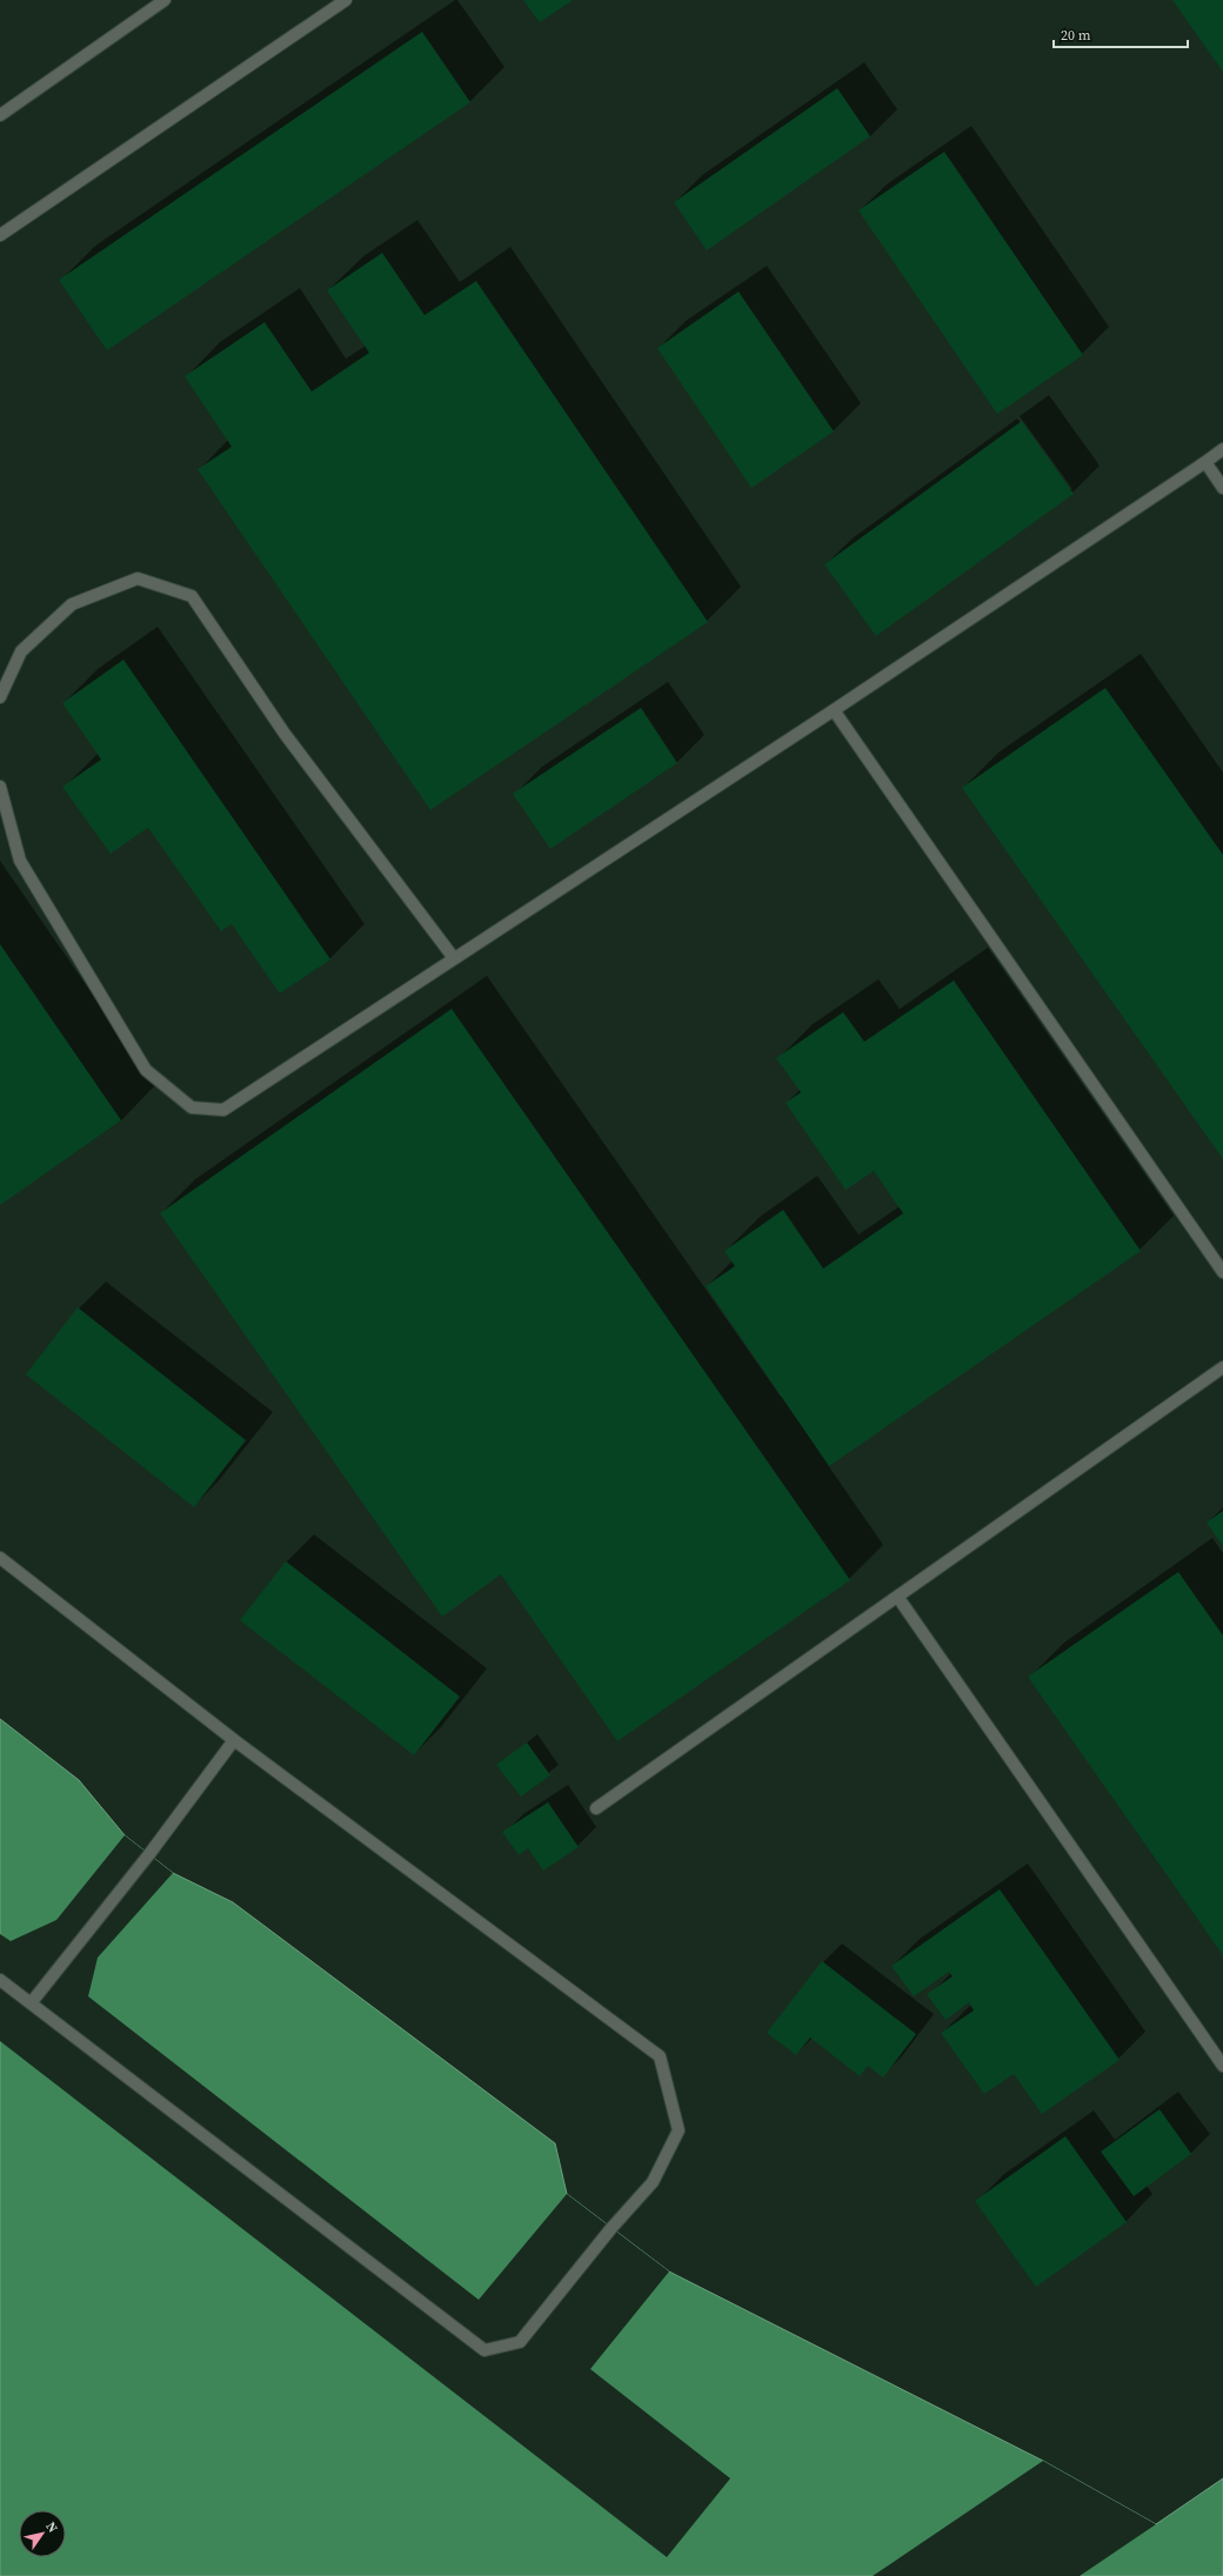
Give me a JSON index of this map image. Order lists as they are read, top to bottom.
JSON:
{
  "scale_bar": "20 m",
  "north": "top right"
}
